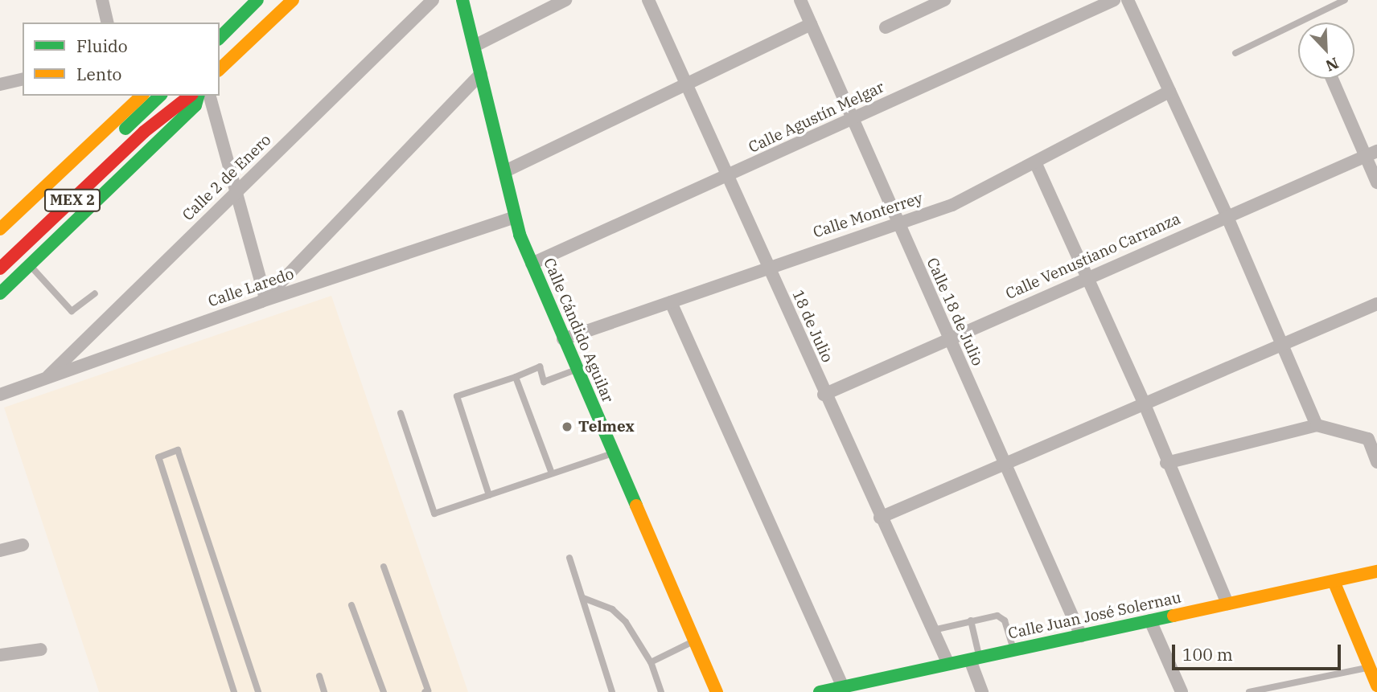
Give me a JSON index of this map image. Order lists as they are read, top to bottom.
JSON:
{
  "streets": {
    "main road": ["MEX 2", "Calle Cándido Aguilar", "Calle Juan José Solernau"],
    "street": [
      "Calle Agustín Melgar",
      "Calle 2 de Enero",
      "Calle Monterrey",
      "Calle Venustiano Carranza",
      "Calle Laredo",
      "Calle 18 de Julio",
      "18 de Julio"
    ]
  },
  "crossings": [
    ["Calle Agustín Melgar", "Calle 18 de Julio"],
    ["Calle Agustín Melgar", "18 de Julio"],
    ["Calle Agustín Melgar", "Calle Cándido Aguilar"],
    ["Calle 2 de Enero", "Calle Laredo"],
    ["Calle Monterrey", "Calle 18 de Julio"],
    ["Calle Monterrey", "18 de Julio"],
    ["Calle Monterrey", "Calle Cándido Aguilar"],
    ["Calle Venustiano Carranza", "Calle 18 de Julio"],
    ["Calle Venustiano Carranza", "18 de Julio"],
    ["Calle Laredo", "Calle Cándido Aguilar"],
    ["Calle 18 de Julio", "Calle Juan José Solernau"],
    ["18 de Julio", "Calle Juan José Solernau"]
  ],
  "places": ["Telmex"],
  "legend": ["Fluido", "Lento"],
  "scale_bar": "100 m",
  "north": "bottom right"
}
